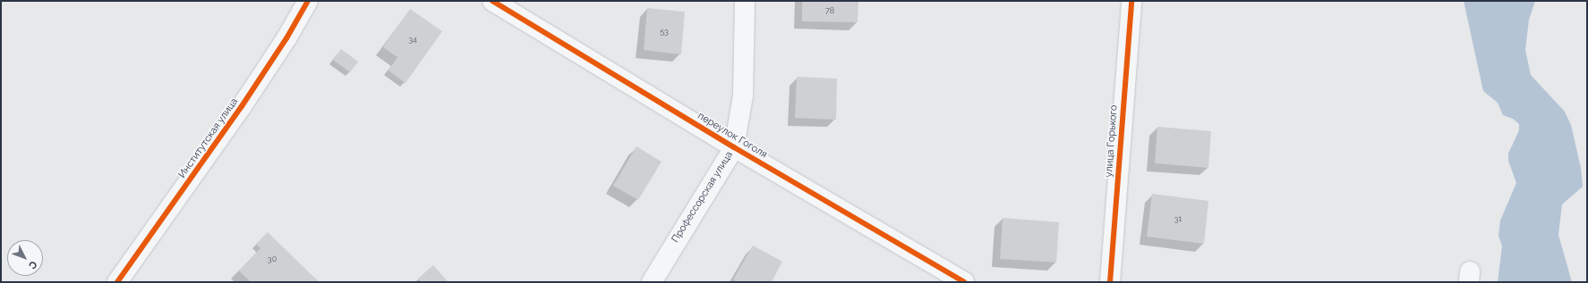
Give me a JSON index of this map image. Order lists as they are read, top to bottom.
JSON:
{
  "streets": {
    "street": [
      "переулок Гоголя",
      "Институтская улица",
      "улица Горького",
      "Профессорская улица"
    ]
  },
  "crossings": [
    ["переулок Гоголя", "Профессорская улица"]
  ],
  "house_numbers": [
    "78",
    "53",
    "34",
    "31",
    "30"
  ],
  "north": "bottom right"
}
